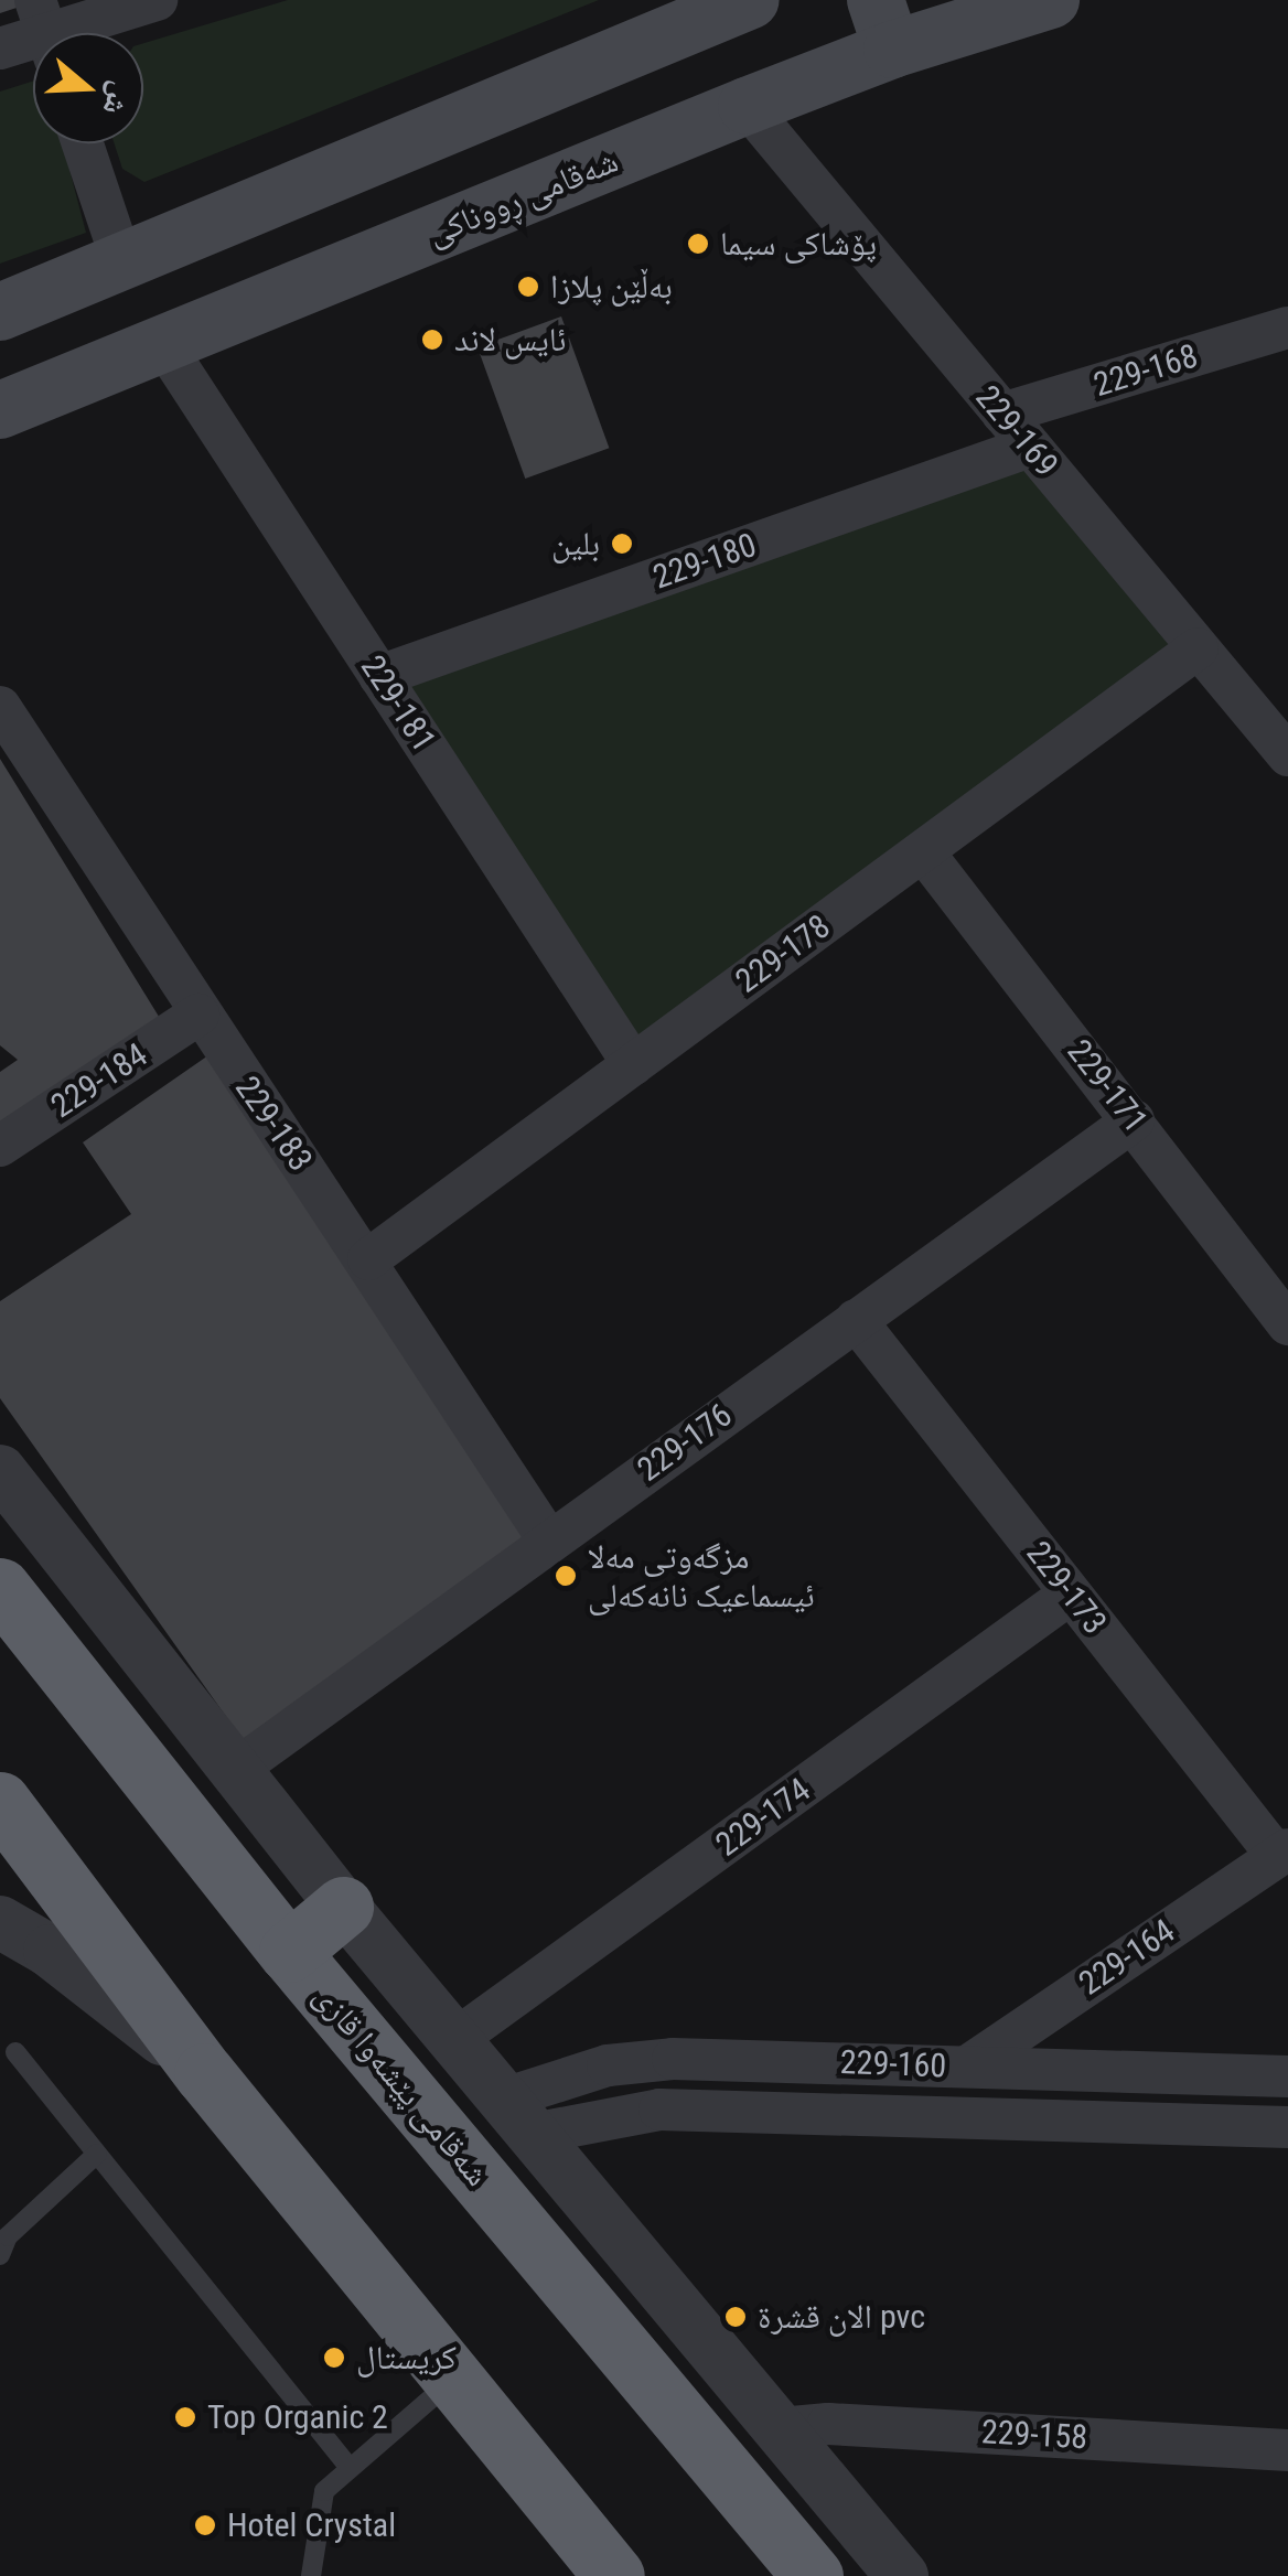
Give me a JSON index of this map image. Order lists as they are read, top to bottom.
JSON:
{
  "streets": {
    "highway": ["شەقامی پێشەوا قازی"],
    "main road": ["شەقامی ڕووناکی"],
    "street": [
      "229-168",
      "229-169",
      "229-180",
      "229-181",
      "229-178",
      "229-184",
      "229-171",
      "229-183",
      "229-176",
      "229-173",
      "229-174",
      "229-164",
      "229-160",
      "229-158"
    ]
  },
  "crossings": [
    ["شەقامی ڕووناکی", "229-169"],
    ["شەقامی ڕووناکی", "229-181"],
    ["229-168", "229-169"],
    ["229-169", "229-180"],
    ["229-169", "229-178"],
    ["229-180", "229-181"],
    ["229-181", "229-178"],
    ["229-178", "229-171"],
    ["229-178", "229-183"],
    ["229-184", "229-183"],
    ["229-171", "229-176"],
    ["229-183", "229-176"],
    ["229-176", "229-173"],
    ["229-173", "229-174"],
    ["229-173", "229-164"],
    ["229-164", "229-160"]
  ],
  "places": [
    "پۆشاکی سیما",
    "بەڵێن پلازا",
    "ئایس لاند",
    "بلين",
    "مزگەوتی مەلا ئیسماعیک نانەکەلی",
    "الان قشرة pvc",
    "كريستال",
    "Top Organic 2",
    "Hotel Crystal"
  ],
  "north": "right"
}
